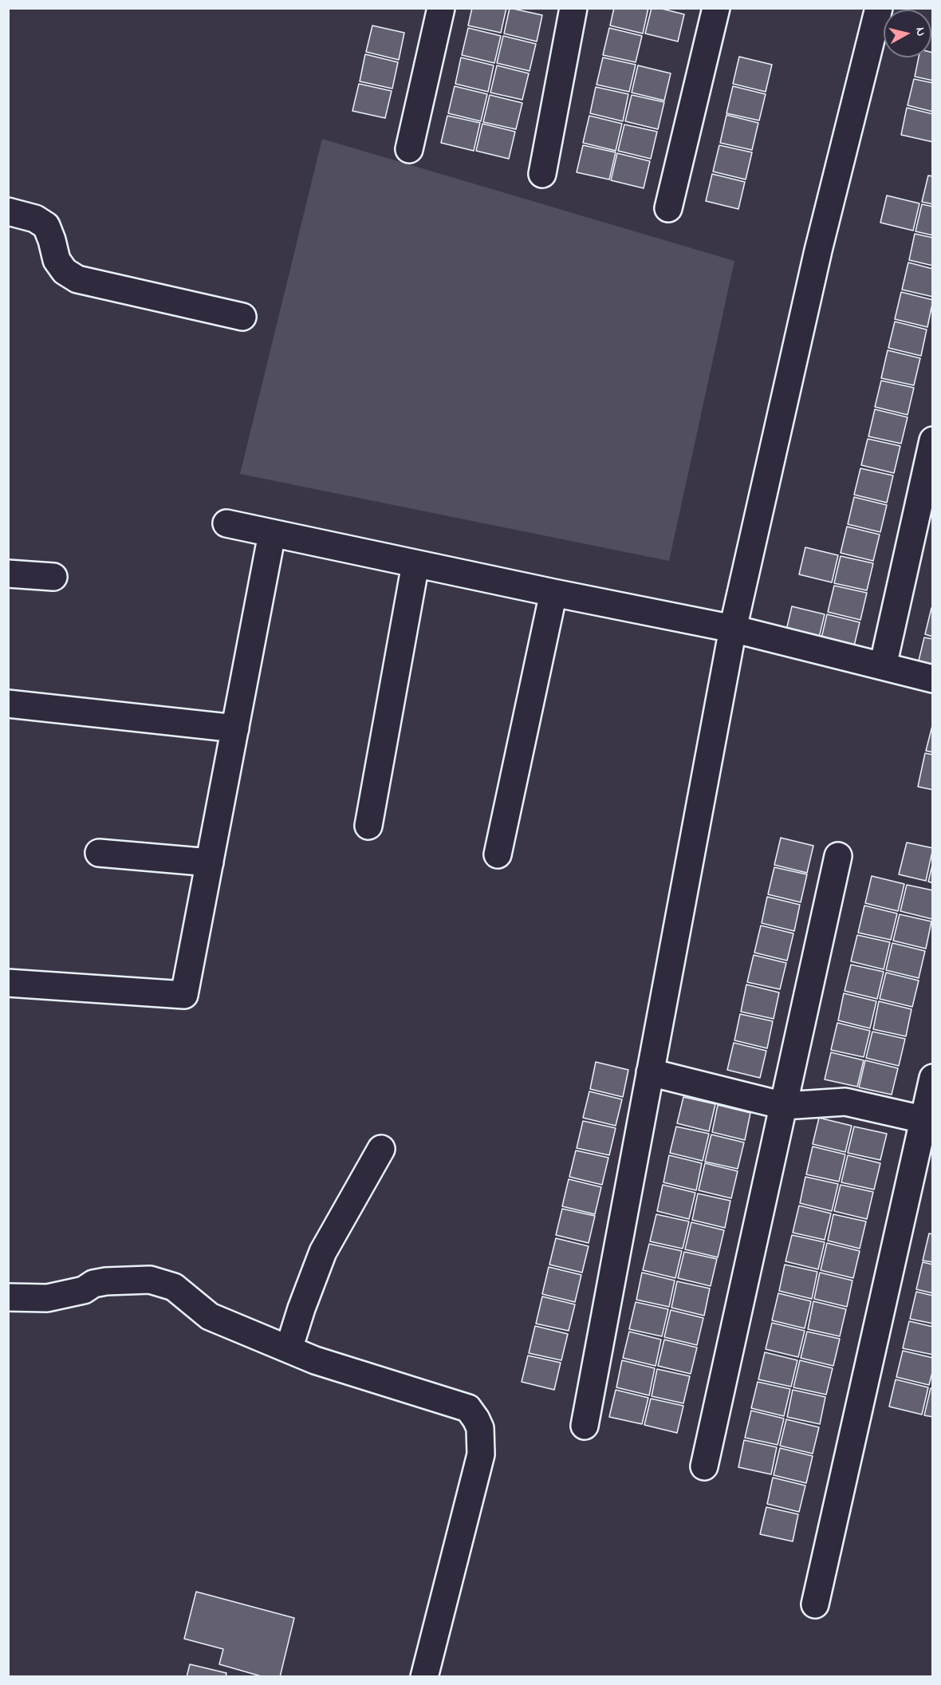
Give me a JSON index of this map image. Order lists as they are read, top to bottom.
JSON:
{
  "north": "right"
}
